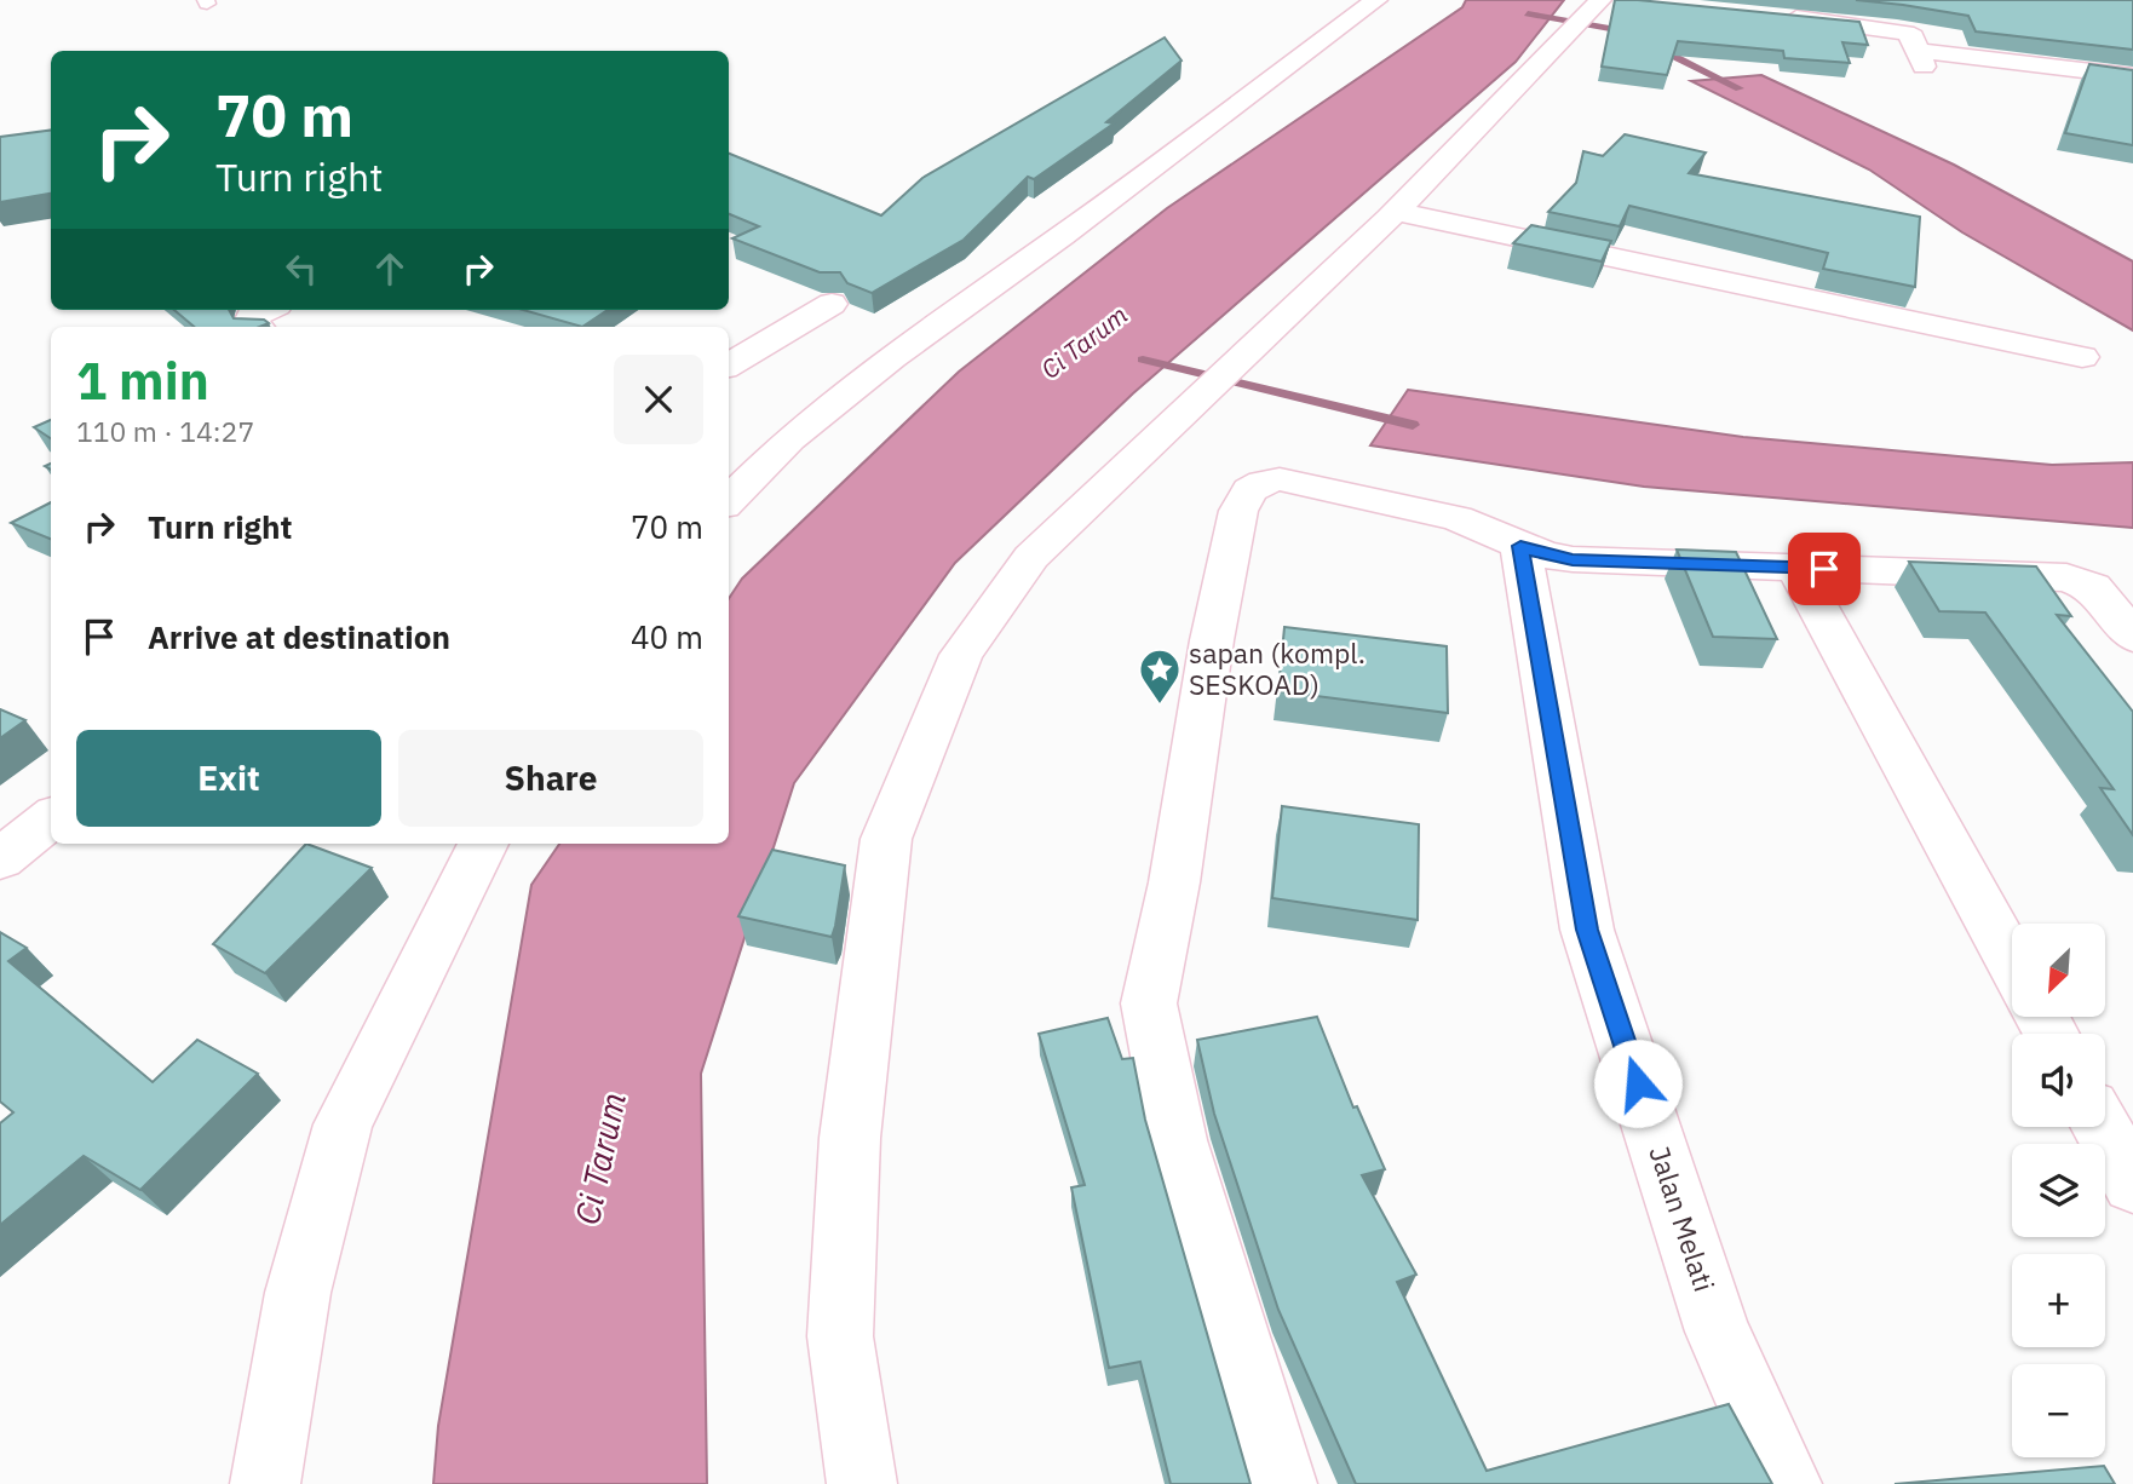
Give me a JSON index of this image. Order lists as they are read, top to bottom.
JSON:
{
  "streets": {
    "street": ["Jalan Melati"]
  },
  "water": ["Ci Tarum"],
  "places": {
    "place": ["sapan (kompl. SESKOAD)"]
  },
  "north": "bottom left",
  "page": {
    "turn": ["70 m", "Turn right"],
    "heading": ["1 min", "110 m · 14:27"],
    "list": [
      {
        "name": "Turn right",
        "value": "70 m"
      },
      {
        "name": "Arrive at destination",
        "value": "40 m"
      }
    ],
    "buttons": ["Exit", "Share"],
    "map_buttons": ["+", "−"]
  }
}
